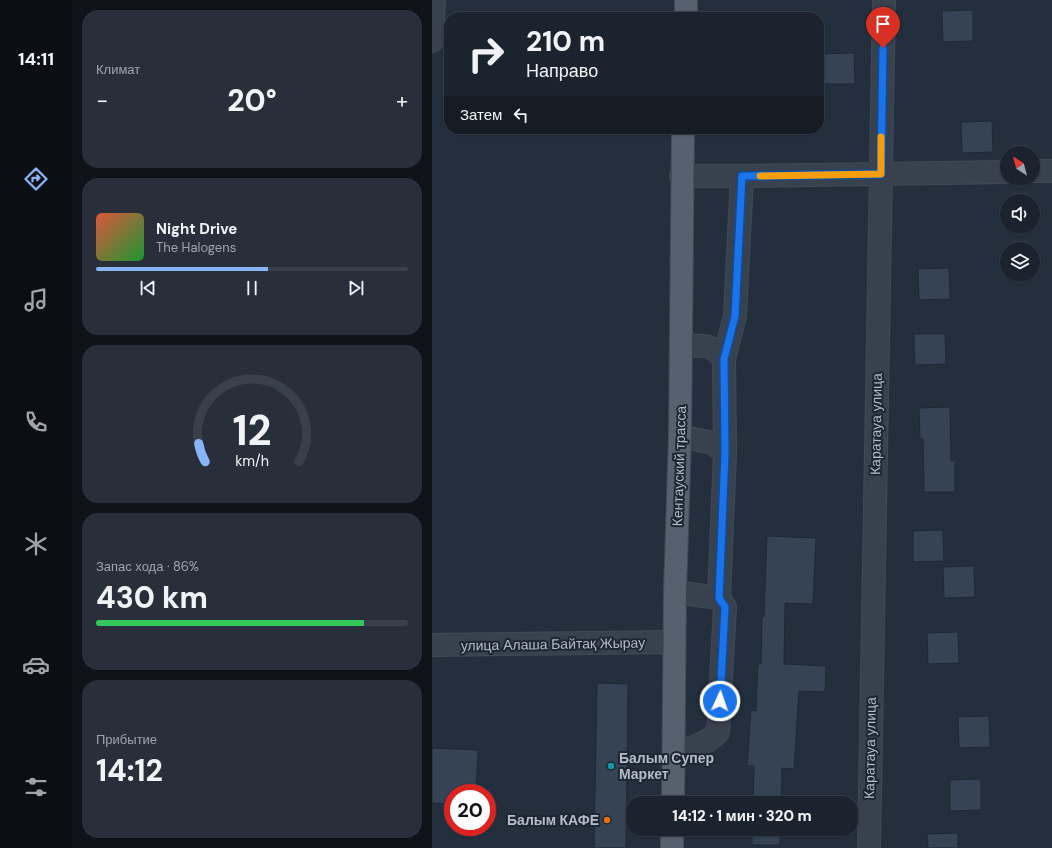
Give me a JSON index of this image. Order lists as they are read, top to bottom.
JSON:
{
  "streets": {
    "main road": ["Кентауский трасса"],
    "street": ["Каратауа улица", "улица Алаша Байтақ Жырау"]
  },
  "crossings": [
    ["Кентауский трасса", "улица Алаша Байтақ Жырау"]
  ],
  "places": ["Балым Супер Маркет", "Балым КАФЕ"],
  "north": "top left",
  "page": {
    "tabs": "14:11",
    "tile": [
      "Климат",
      ["Запас хода · 86%", "430 km"],
      ["Прибытие", "14:12"]
    ],
    "turn": ["210 m", "Направо"],
    "heat": ["−", "20°", "+"],
    "then": "Затем",
    "song": ["Night Drive", "The Halogens"],
    "limit": "20",
    "trip": "14:12 · 1 мин · 320 m",
    "gauge": ["12", "km/h"]
  }
}
